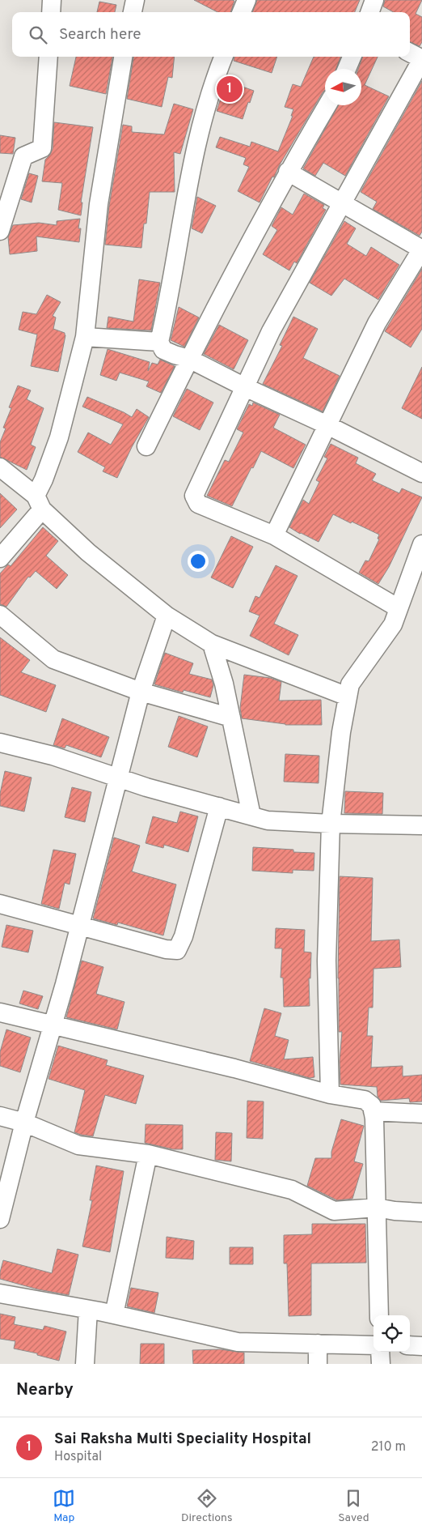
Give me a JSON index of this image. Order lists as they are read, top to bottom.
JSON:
{
  "north": "left",
  "page": {
    "search": "Search here",
    "pins": "1",
    "heading": "Nearby",
    "list": [
      {
        "mark": "1",
        "name": "Sai Raksha Multi Speciality Hospital",
        "note": "Hospital",
        "value": "210 m"
      }
    ],
    "nav": ["Map", "Directions", "Saved"]
  }
}
